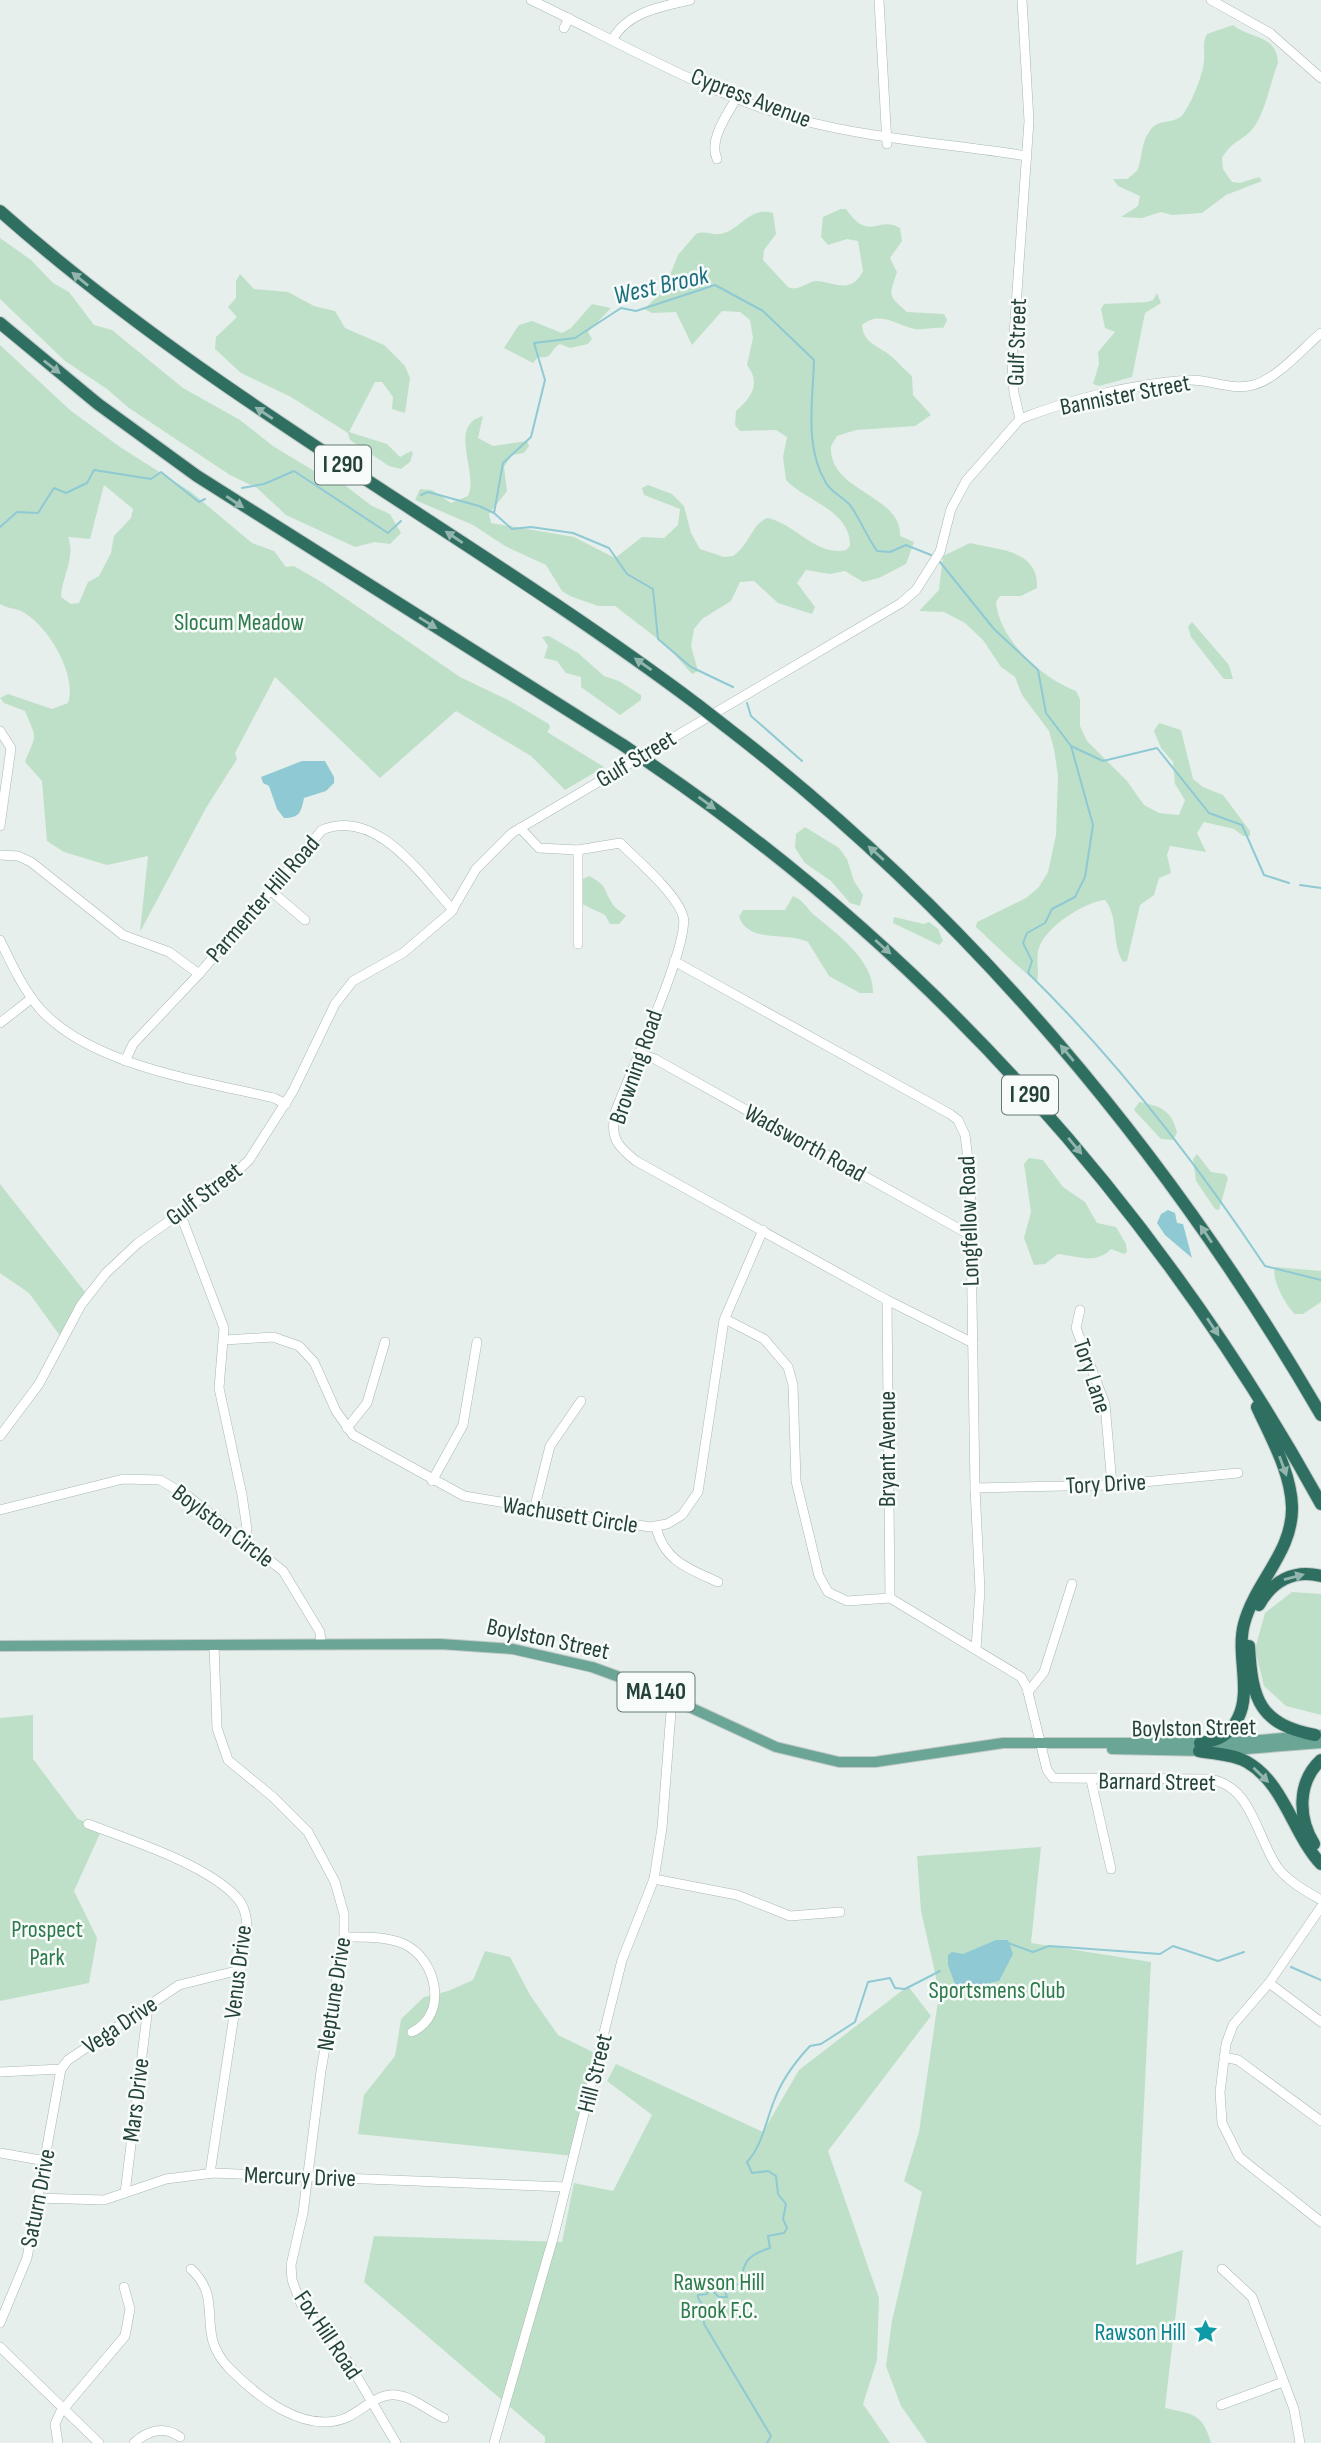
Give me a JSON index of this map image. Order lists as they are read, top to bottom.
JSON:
{
  "streets": {
    "highway": ["I 290"],
    "main road": ["Boylston Street", "MA 140"],
    "street": [
      "Cypress Avenue",
      "Gulf Street",
      "Bannister Street",
      "Parmenter Hill Road",
      "Browning Road",
      "Wadsworth Road",
      "Longfellow Road",
      "Tory Lane",
      "Bryant Avenue",
      "Tory Drive",
      "Wachusett Circle",
      "Boylston Circle",
      "Barnard Street",
      "Venus Drive",
      "Neptune Drive",
      "Vega Drive",
      "Hill Street",
      "Mars Drive",
      "Mercury Drive",
      "Saturn Drive",
      "Fox Hill Road"
    ]
  },
  "crossings": [
    ["Cypress Avenue", "Gulf Street"],
    ["Gulf Street", "Bannister Street"],
    ["Gulf Street", "Parmenter Hill Road"],
    ["Gulf Street", "Browning Road"],
    ["Browning Road", "Wadsworth Road"],
    ["Browning Road", "Longfellow Road"],
    ["Browning Road", "Bryant Avenue"],
    ["Browning Road", "Wachusett Circle"],
    ["Wadsworth Road", "Longfellow Road"],
    ["Longfellow Road", "Tory Drive"],
    ["Tory Lane", "Tory Drive"],
    ["Boylston Circle", "Boylston Street"],
    ["Boylston Street", "Barnard Street"],
    ["Boylston Street", "Neptune Drive"],
    ["Boylston Street", "Hill Street"],
    ["Venus Drive", "Vega Drive"],
    ["Venus Drive", "Mercury Drive"],
    ["Neptune Drive", "Mercury Drive"],
    ["Neptune Drive", "Fox Hill Road"],
    ["Vega Drive", "Mars Drive"],
    ["Vega Drive", "Saturn Drive"],
    ["Hill Street", "Mercury Drive"],
    ["Mars Drive", "Mercury Drive"],
    ["Mercury Drive", "Saturn Drive"],
    ["Mercury Drive", "Fox Hill Road"]
  ],
  "water": ["West Brook"],
  "parks": [
    "Slocum Meadow",
    "Prospect Park",
    "Sportsmens Club",
    "Rawson Hill Brook F.C."
  ],
  "places": {
    "place": ["Rawson Hill"]
  }
}
